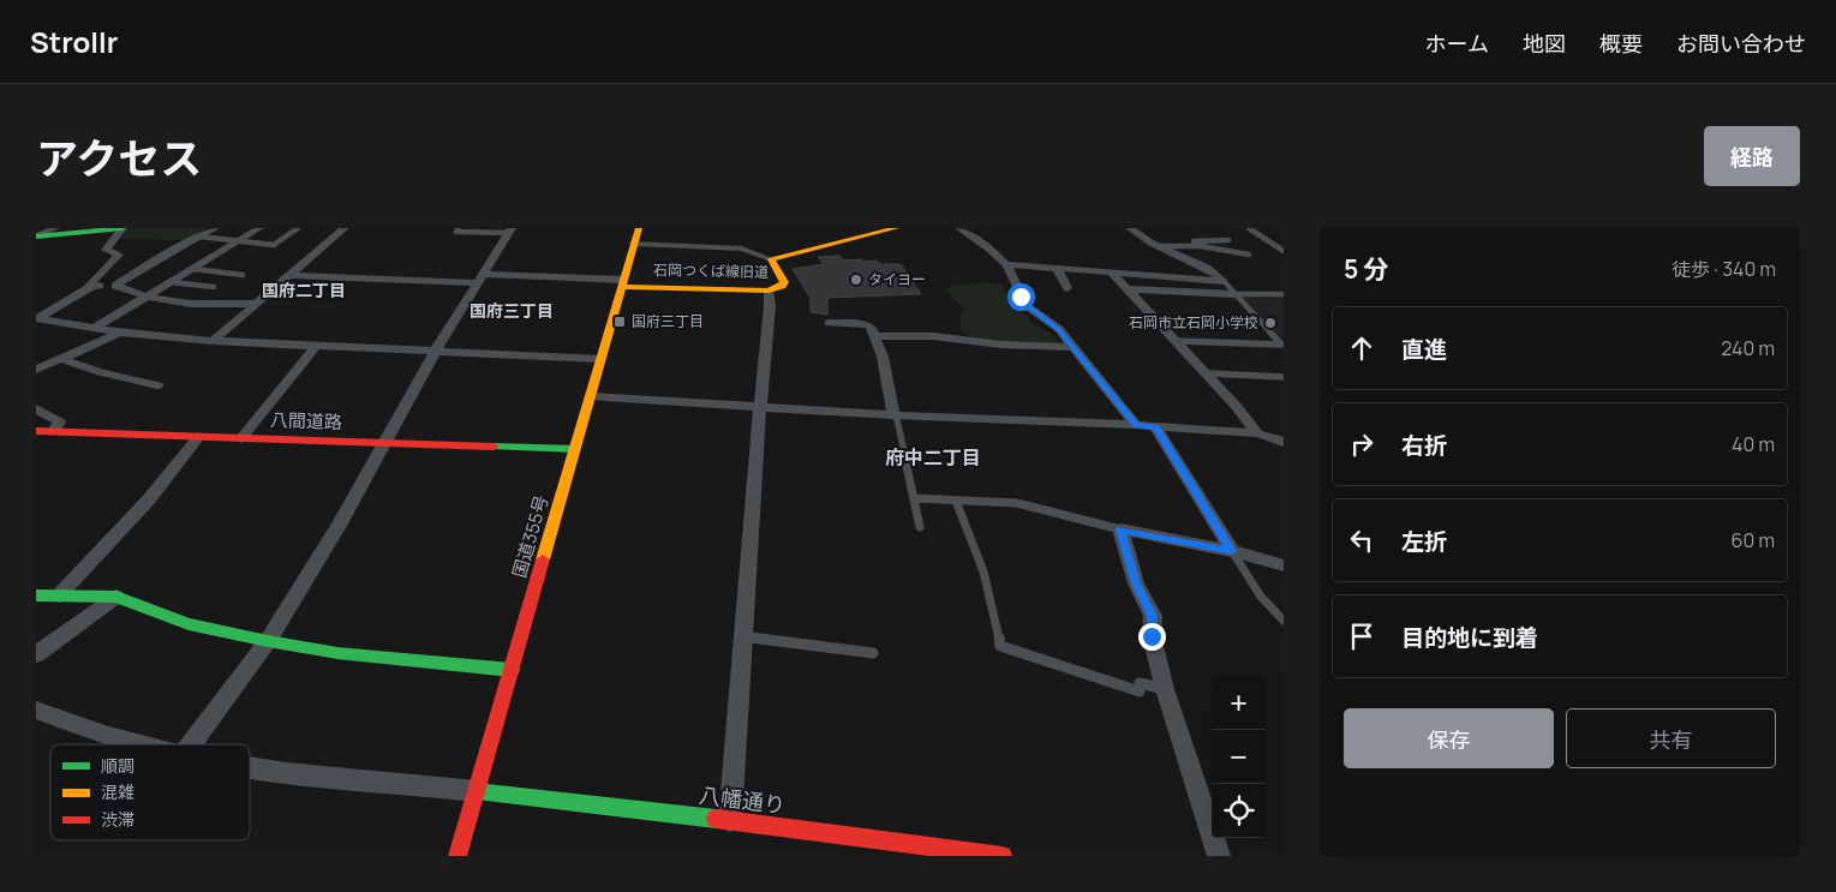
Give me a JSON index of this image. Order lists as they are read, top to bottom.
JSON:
{
  "streets": {
    "main road": [
      "石岡つくば線旧道",
      "八間道路",
      "国道355号",
      "八幡通り"
    ]
  },
  "crossings": [
    ["石岡つくば線旧道", "国道355号"],
    ["八間道路", "国道355号"],
    ["国道355号", "八幡通り"]
  ],
  "districts": ["国府二丁目", "国府三丁目", "府中二丁目"],
  "places": {
    "other": ["タイヨー", "石岡市立石岡小学校"],
    "transit": ["国府三丁目"]
  },
  "legend": ["順調", "混雑", "渋滞"],
  "page": {
    "header": "Strollr",
    "nav": [
      "ホーム",
      "地図",
      "概要",
      "お問い合わせ"
    ],
    "title": "アクセス",
    "buttons": [
      "経路",
      ["保存", "共有"]
    ],
    "heading": ["5 分", "徒歩 · 340 m"],
    "list": [
      ["直進", "240 m"],
      ["右折", "40 m"],
      ["左折", "60 m"],
      "目的地に到着"
    ],
    "map_buttons": ["+", "−"]
  }
}
